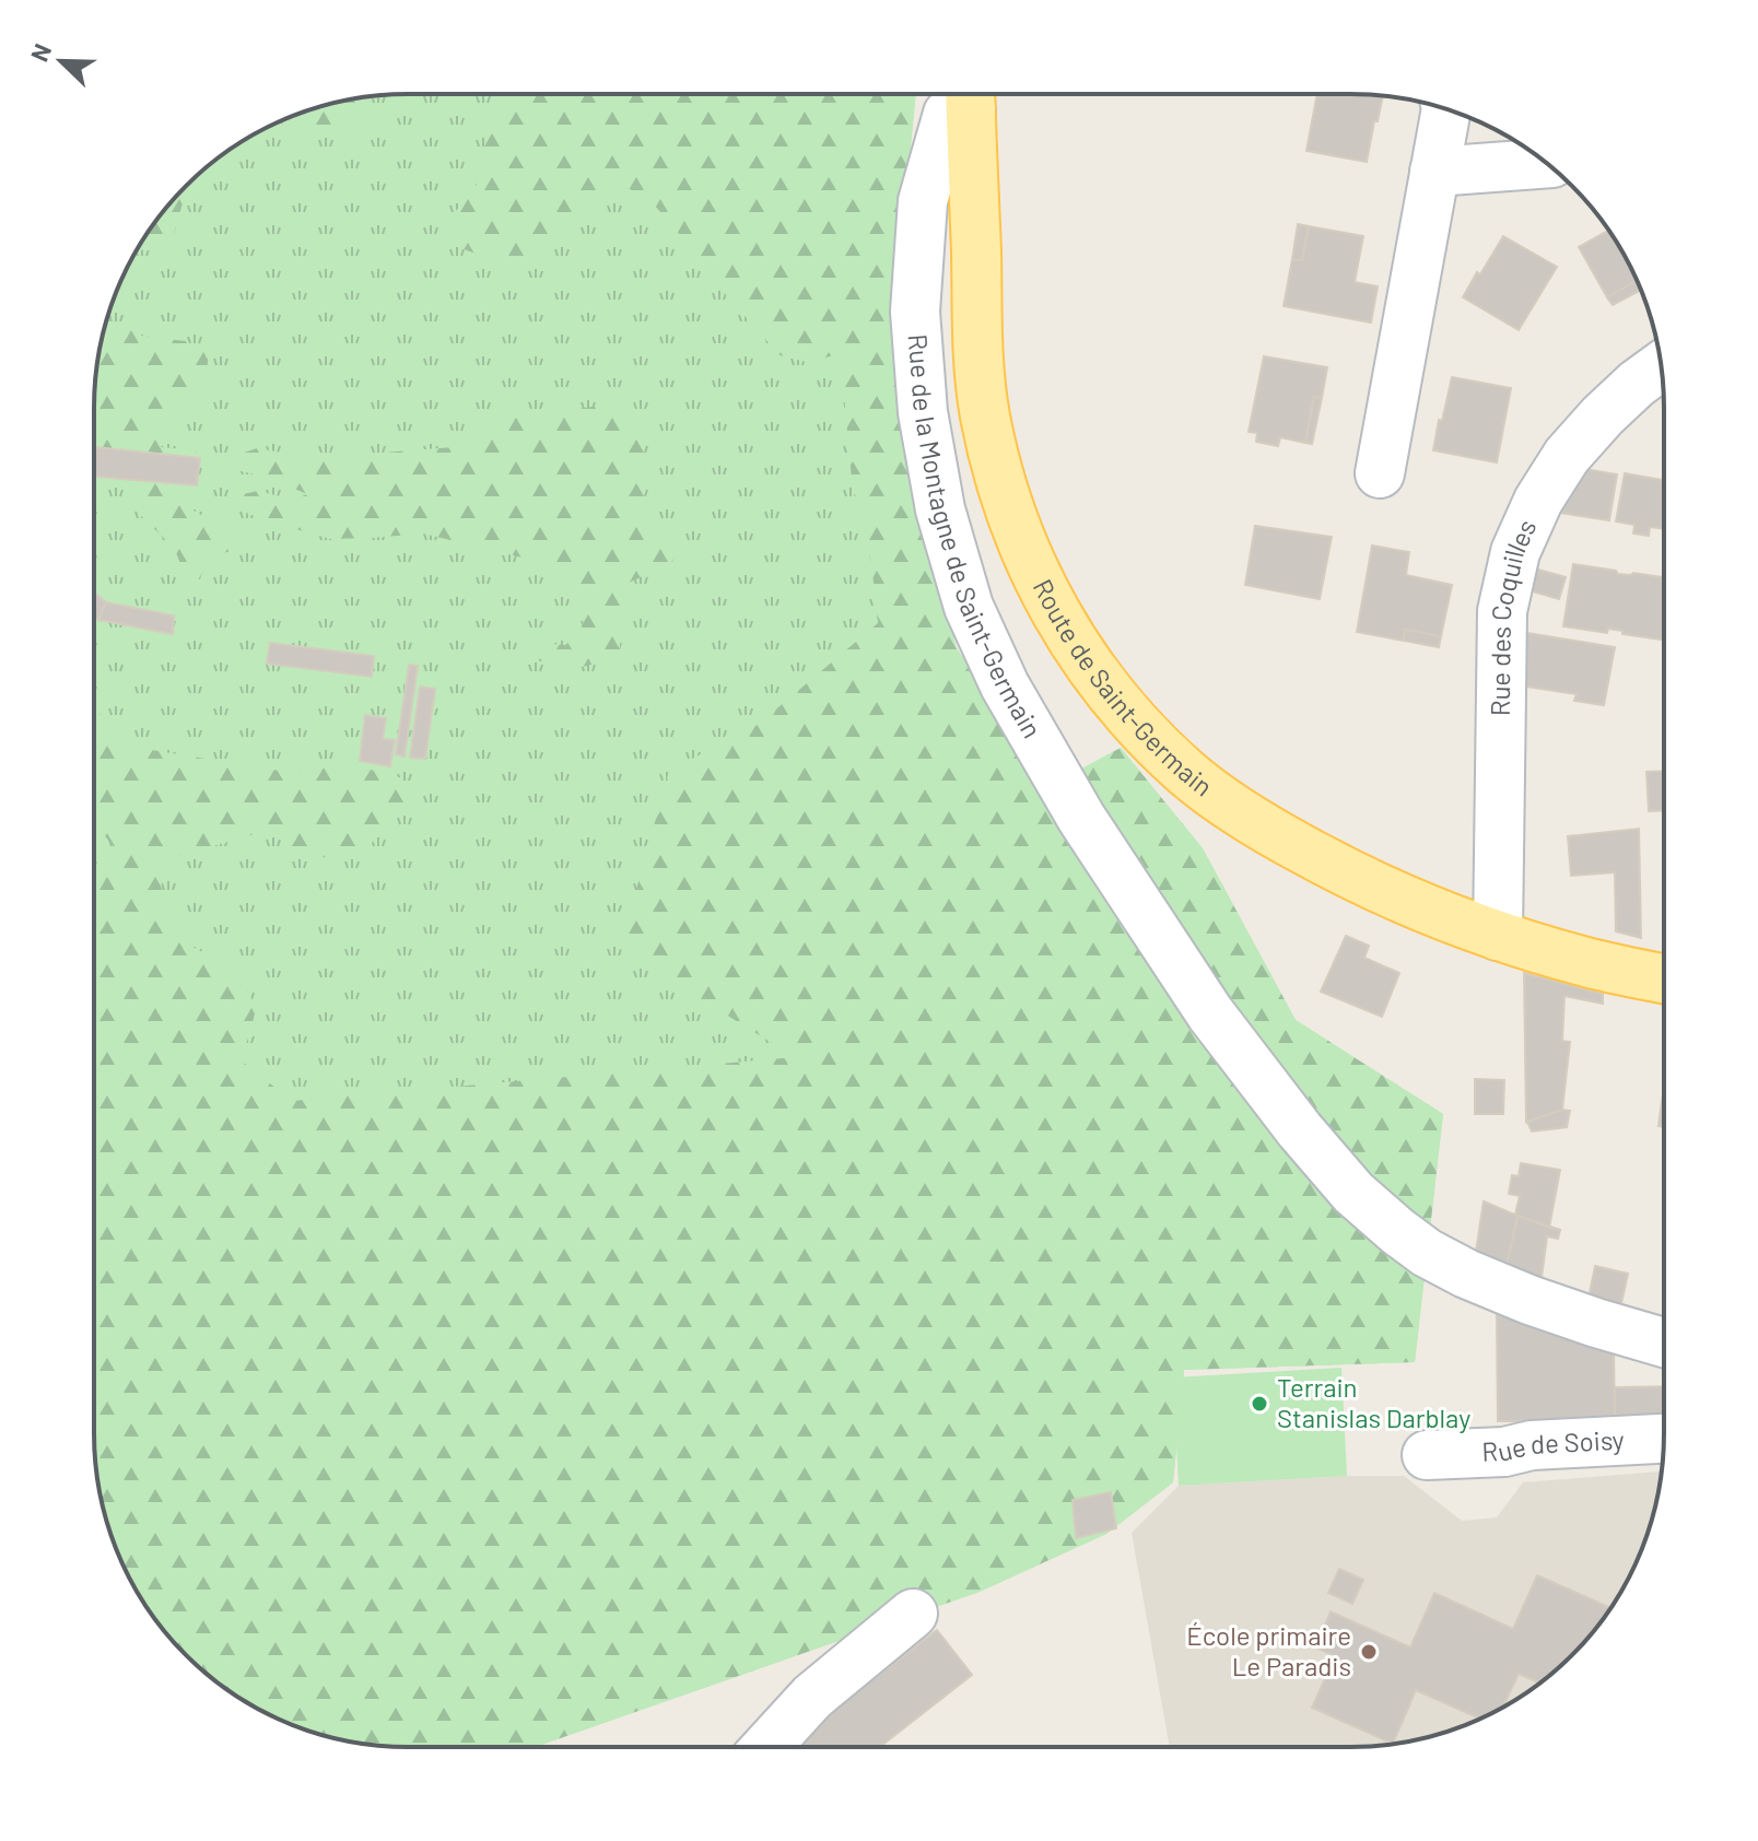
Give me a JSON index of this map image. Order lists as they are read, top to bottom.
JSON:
{
  "streets": {
    "main road": ["Route de Saint-Germain"],
    "street": ["Rue de la Montagne de Saint-Germain", "Rue des Coquilles", "Rue de Soisy"]
  },
  "crossings": [
    ["Rue de la Montagne de Saint-Germain", "Route de Saint-Germain"],
    ["Rue des Coquilles", "Route de Saint-Germain"]
  ],
  "places": ["Terrain Stanislas Darblay", "École primaire Le Paradis"],
  "north": "top left"
}
